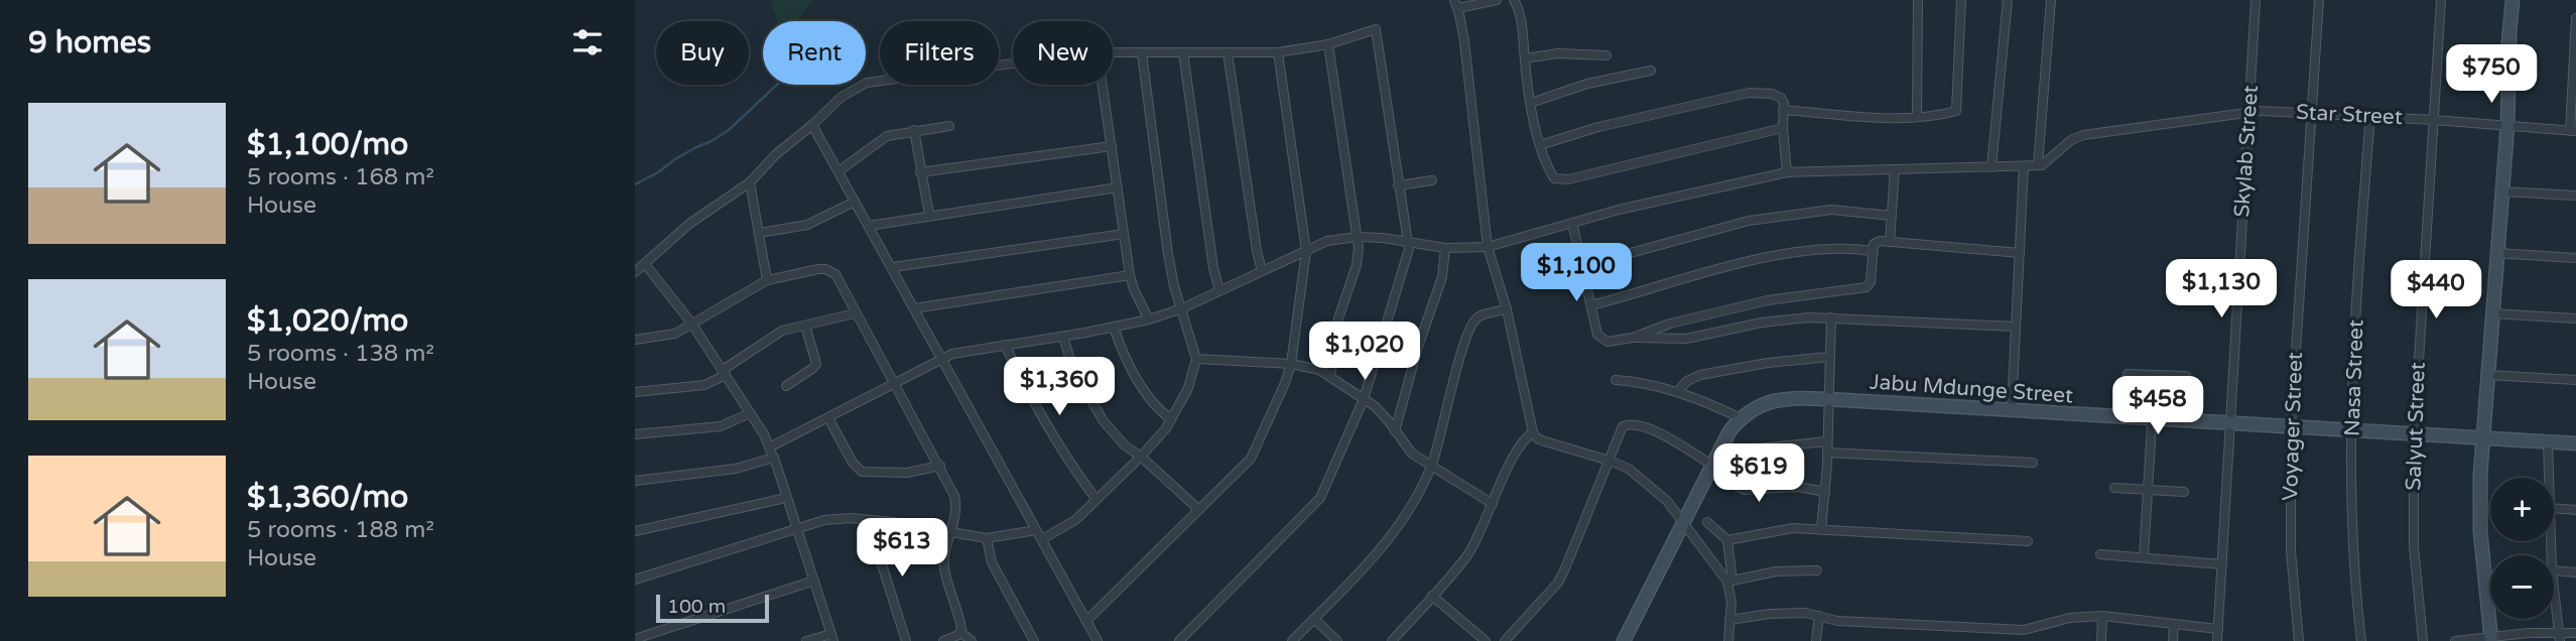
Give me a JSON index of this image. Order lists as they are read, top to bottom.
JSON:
{
  "streets": {
    "street": [
      "Star Street",
      "Skylab Street",
      "Nasa Street",
      "Jabu Mdunge Street",
      "Voyager Street",
      "Salyut Street"
    ]
  },
  "crossings": [
    ["Star Street", "Skylab Street"],
    ["Star Street", "Nasa Street"],
    ["Star Street", "Voyager Street"],
    ["Star Street", "Salyut Street"],
    ["Skylab Street", "Jabu Mdunge Street"],
    ["Nasa Street", "Jabu Mdunge Street"],
    ["Jabu Mdunge Street", "Voyager Street"],
    ["Jabu Mdunge Street", "Salyut Street"]
  ],
  "scale_bar": "100 m",
  "page": {
    "heading": "9 homes",
    "chip": [
      "Buy",
      "Rent",
      "Filters",
      "New"
    ],
    "price": [
      "$750",
      "$1,100",
      "$1,130",
      "$440",
      "$1,020",
      "$1,360",
      "$458",
      "$619",
      "$613"
    ],
    "list": [
      {
        "name": "$1,100/mo",
        "note": "5 rooms · 168 m² · House"
      },
      {
        "name": "$1,020/mo",
        "note": "5 rooms · 138 m² · House"
      },
      {
        "name": "$1,360/mo",
        "note": "5 rooms · 188 m² · House"
      }
    ],
    "map_buttons": ["+", "−"],
    "scale": "100 m"
  }
}
